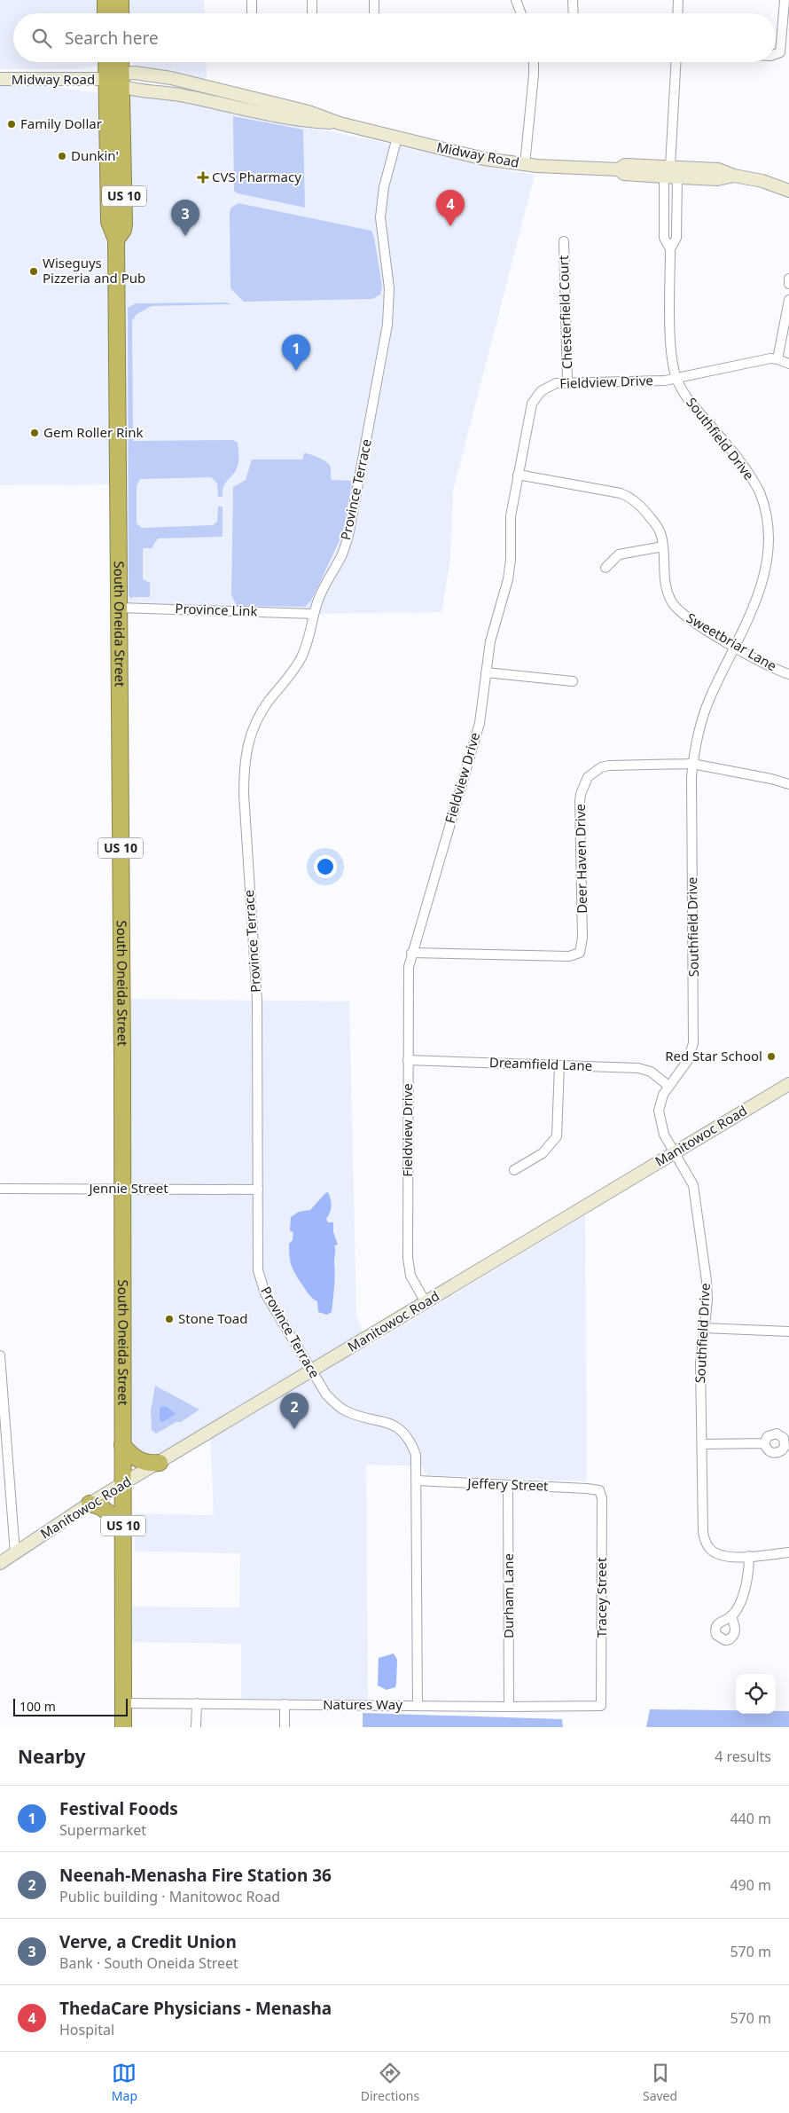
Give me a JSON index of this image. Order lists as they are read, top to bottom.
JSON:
{
  "streets": {
    "highway": ["US 10", "South Oneida Street"],
    "street": [
      "Midway Road",
      "Chesterfield Court",
      "Fieldview Drive",
      "Southfield Drive",
      "Province Terrace",
      "Province Link",
      "Sweetbriar Lane",
      "Deer Haven Drive",
      "Dreamfield Lane",
      "Manitowoc Road",
      "Jennie Street",
      "Jeffery Street",
      "Durham Lane",
      "Tracey Street",
      "Natures Way"
    ]
  },
  "crossings": [
    ["Midway Road", "Southfield Drive"],
    ["Midway Road", "Province Terrace"],
    ["Midway Road", "South Oneida Street"],
    ["Chesterfield Court", "Fieldview Drive"],
    ["Fieldview Drive", "Southfield Drive"],
    ["Fieldview Drive", "Sweetbriar Lane"],
    ["Fieldview Drive", "Deer Haven Drive"],
    ["Fieldview Drive", "Dreamfield Lane"],
    ["Fieldview Drive", "Manitowoc Road"],
    ["Southfield Drive", "Sweetbriar Lane"],
    ["Southfield Drive", "Deer Haven Drive"],
    ["Southfield Drive", "Dreamfield Lane"],
    ["Southfield Drive", "Manitowoc Road"],
    ["Province Terrace", "Province Link"],
    ["Province Terrace", "Manitowoc Road"],
    ["Province Terrace", "Jennie Street"],
    ["Province Terrace", "Jeffery Street"],
    ["Province Terrace", "Natures Way"],
    ["Province Link", "South Oneida Street"],
    ["South Oneida Street", "Manitowoc Road"],
    ["South Oneida Street", "Jennie Street"],
    ["South Oneida Street", "Natures Way"],
    ["Jeffery Street", "Durham Lane"],
    ["Jeffery Street", "Tracey Street"],
    ["Durham Lane", "Natures Way"],
    ["Tracey Street", "Natures Way"]
  ],
  "places": {
    "other": [
      "Family Dollar",
      "Dunkin'",
      "Wiseguys Pizzeria and Pub",
      "Gem Roller Rink",
      "Red Star School",
      "Stone Toad"
    ],
    "health": ["CVS Pharmacy"]
  },
  "scale_bar": "100 m",
  "page": {
    "search": "Search here",
    "pins": [
      "4",
      "3",
      "1",
      "2"
    ],
    "scale": "100 m",
    "heading": ["Nearby", "4 results"],
    "list": [
      {
        "mark": "1",
        "name": "Festival Foods",
        "note": "Supermarket",
        "value": "440 m"
      },
      {
        "mark": "2",
        "name": "Neenah-Menasha Fire Station 36",
        "note": "Public building · Manitowoc Road",
        "value": "490 m"
      },
      {
        "mark": "3",
        "name": "Verve, a Credit Union",
        "note": "Bank · South Oneida Street",
        "value": "570 m"
      },
      {
        "mark": "4",
        "name": "ThedaCare Physicians - Menasha",
        "note": "Hospital",
        "value": "570 m"
      }
    ],
    "nav": ["Map", "Directions", "Saved"]
  }
}
